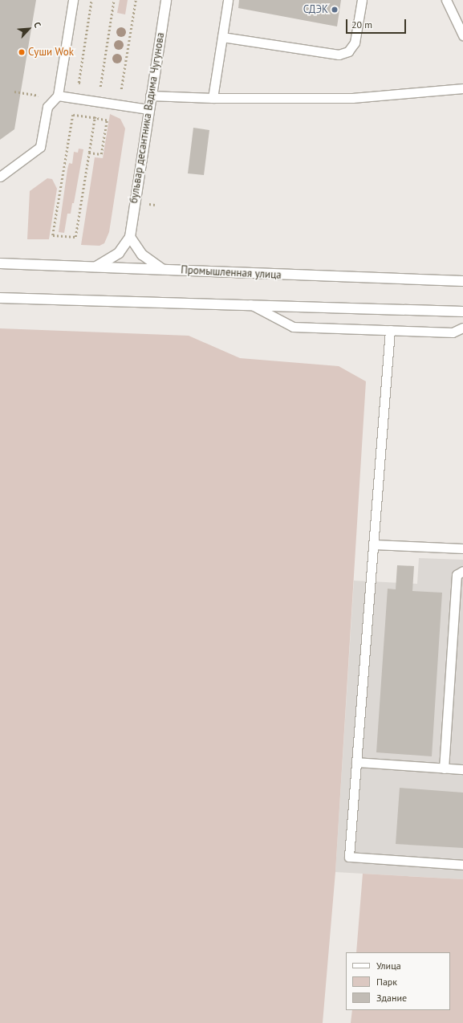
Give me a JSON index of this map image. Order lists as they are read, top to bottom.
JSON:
{
  "streets": {
    "street": ["бульвар десантника Вадима Чугунова", "Промышленная улица"]
  },
  "crossings": [
    ["бульвар десантника Вадима Чугунова", "Промышленная улица"]
  ],
  "places": ["СДЭК", "Суши Wok"],
  "legend": ["Улица", "Парк", "Здание"],
  "scale_bar": "20 m",
  "north": "top right"
}
